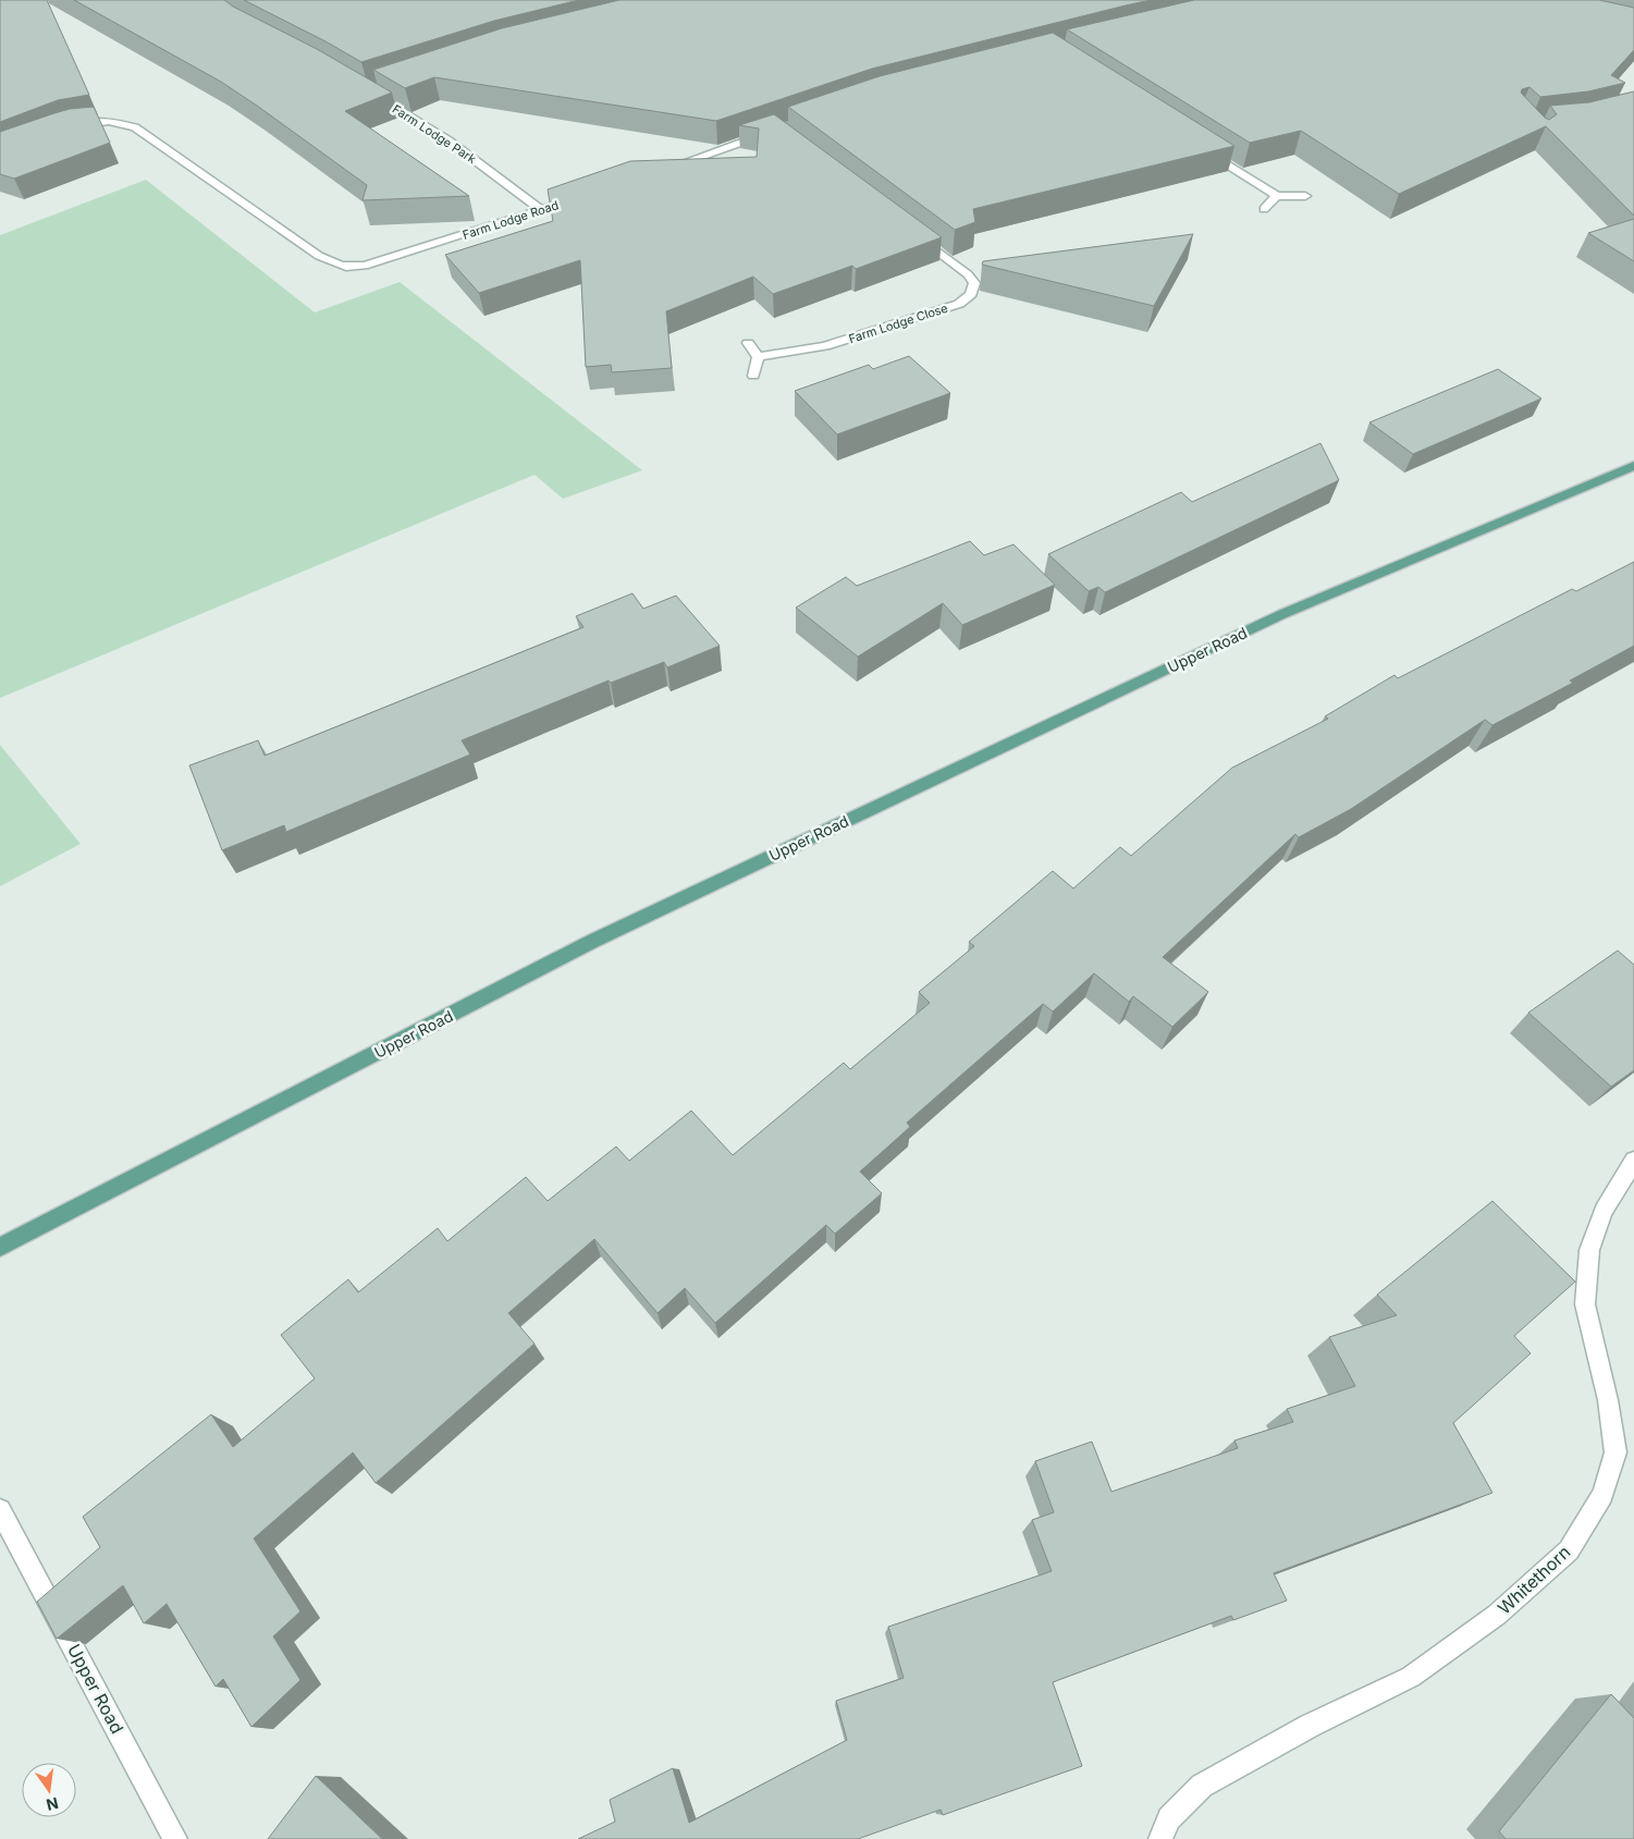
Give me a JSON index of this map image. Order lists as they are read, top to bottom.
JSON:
{
  "streets": {
    "main road": ["Upper Road"],
    "street": [
      "Farm Lodge Park",
      "Farm Lodge Road",
      "Farm Lodge Close",
      "Whitethorn"
    ]
  },
  "crossings": [
    ["Farm Lodge Park", "Farm Lodge Road"]
  ],
  "north": "bottom"
}
